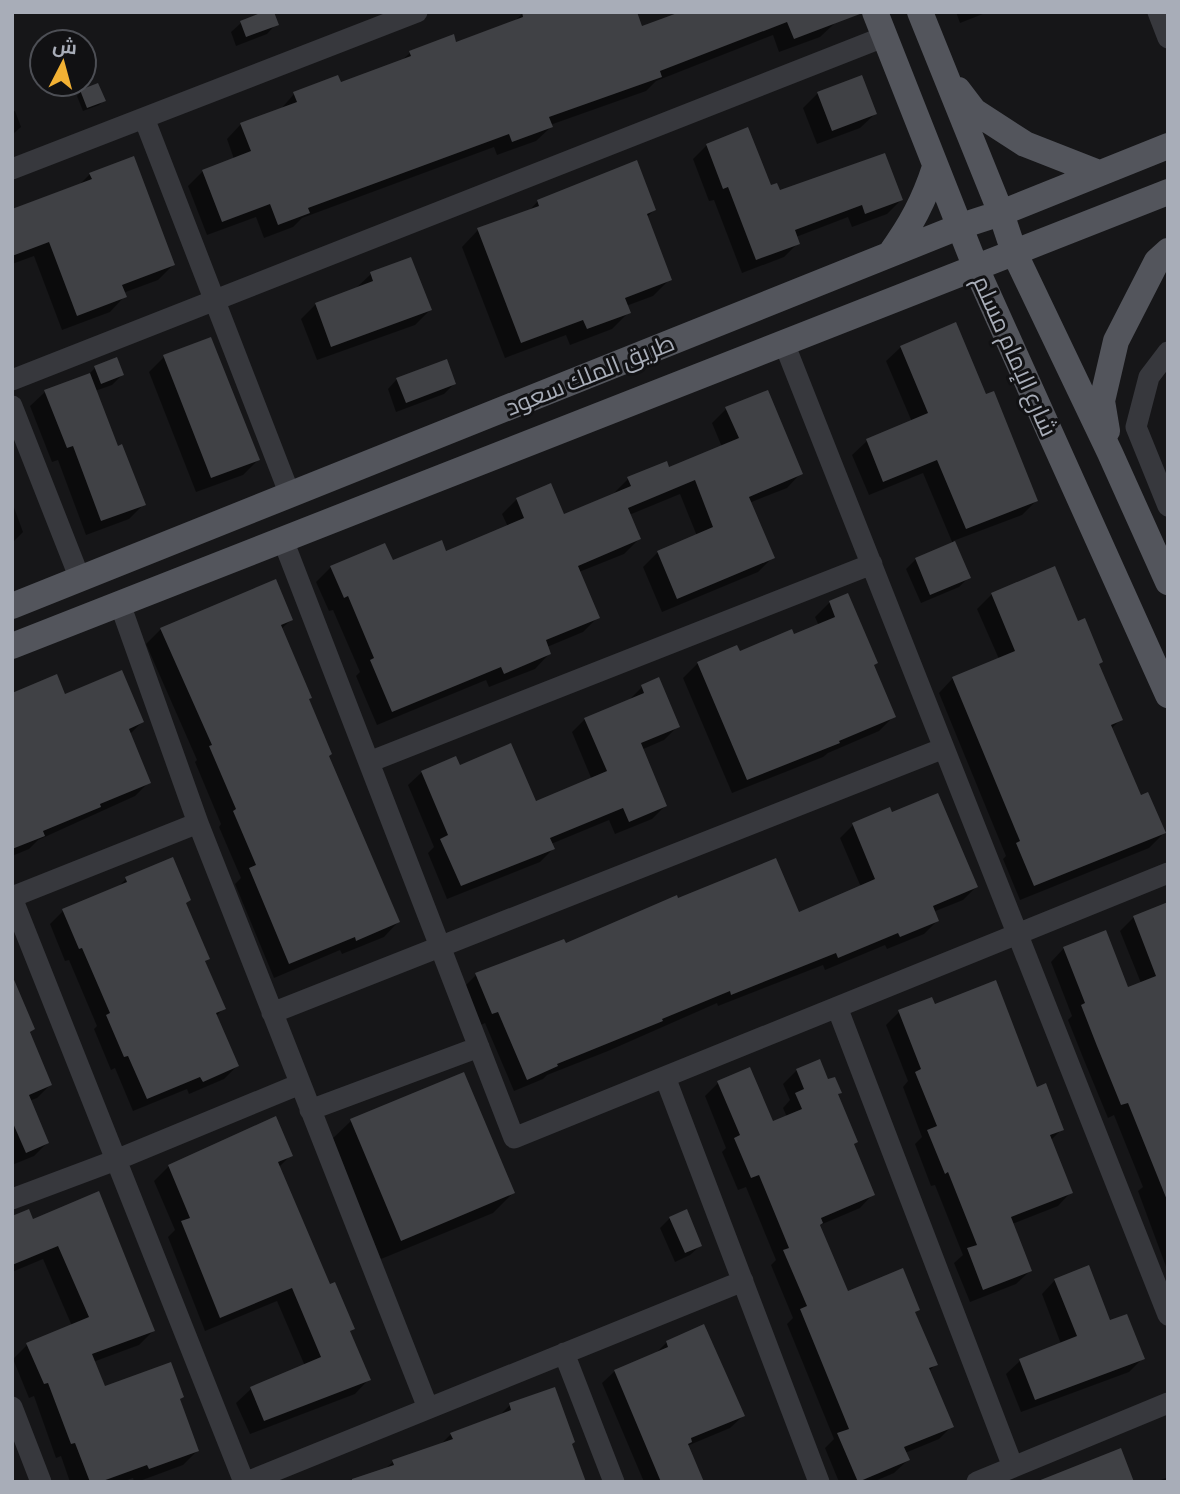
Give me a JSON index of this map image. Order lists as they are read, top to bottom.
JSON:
{
  "streets": {
    "main road": ["شارع الإمام مسلم", "طريق الملك سعود"]
  },
  "crossings": [
    ["شارع الإمام مسلم", "طريق الملك سعود"]
  ],
  "north": "top"
}
